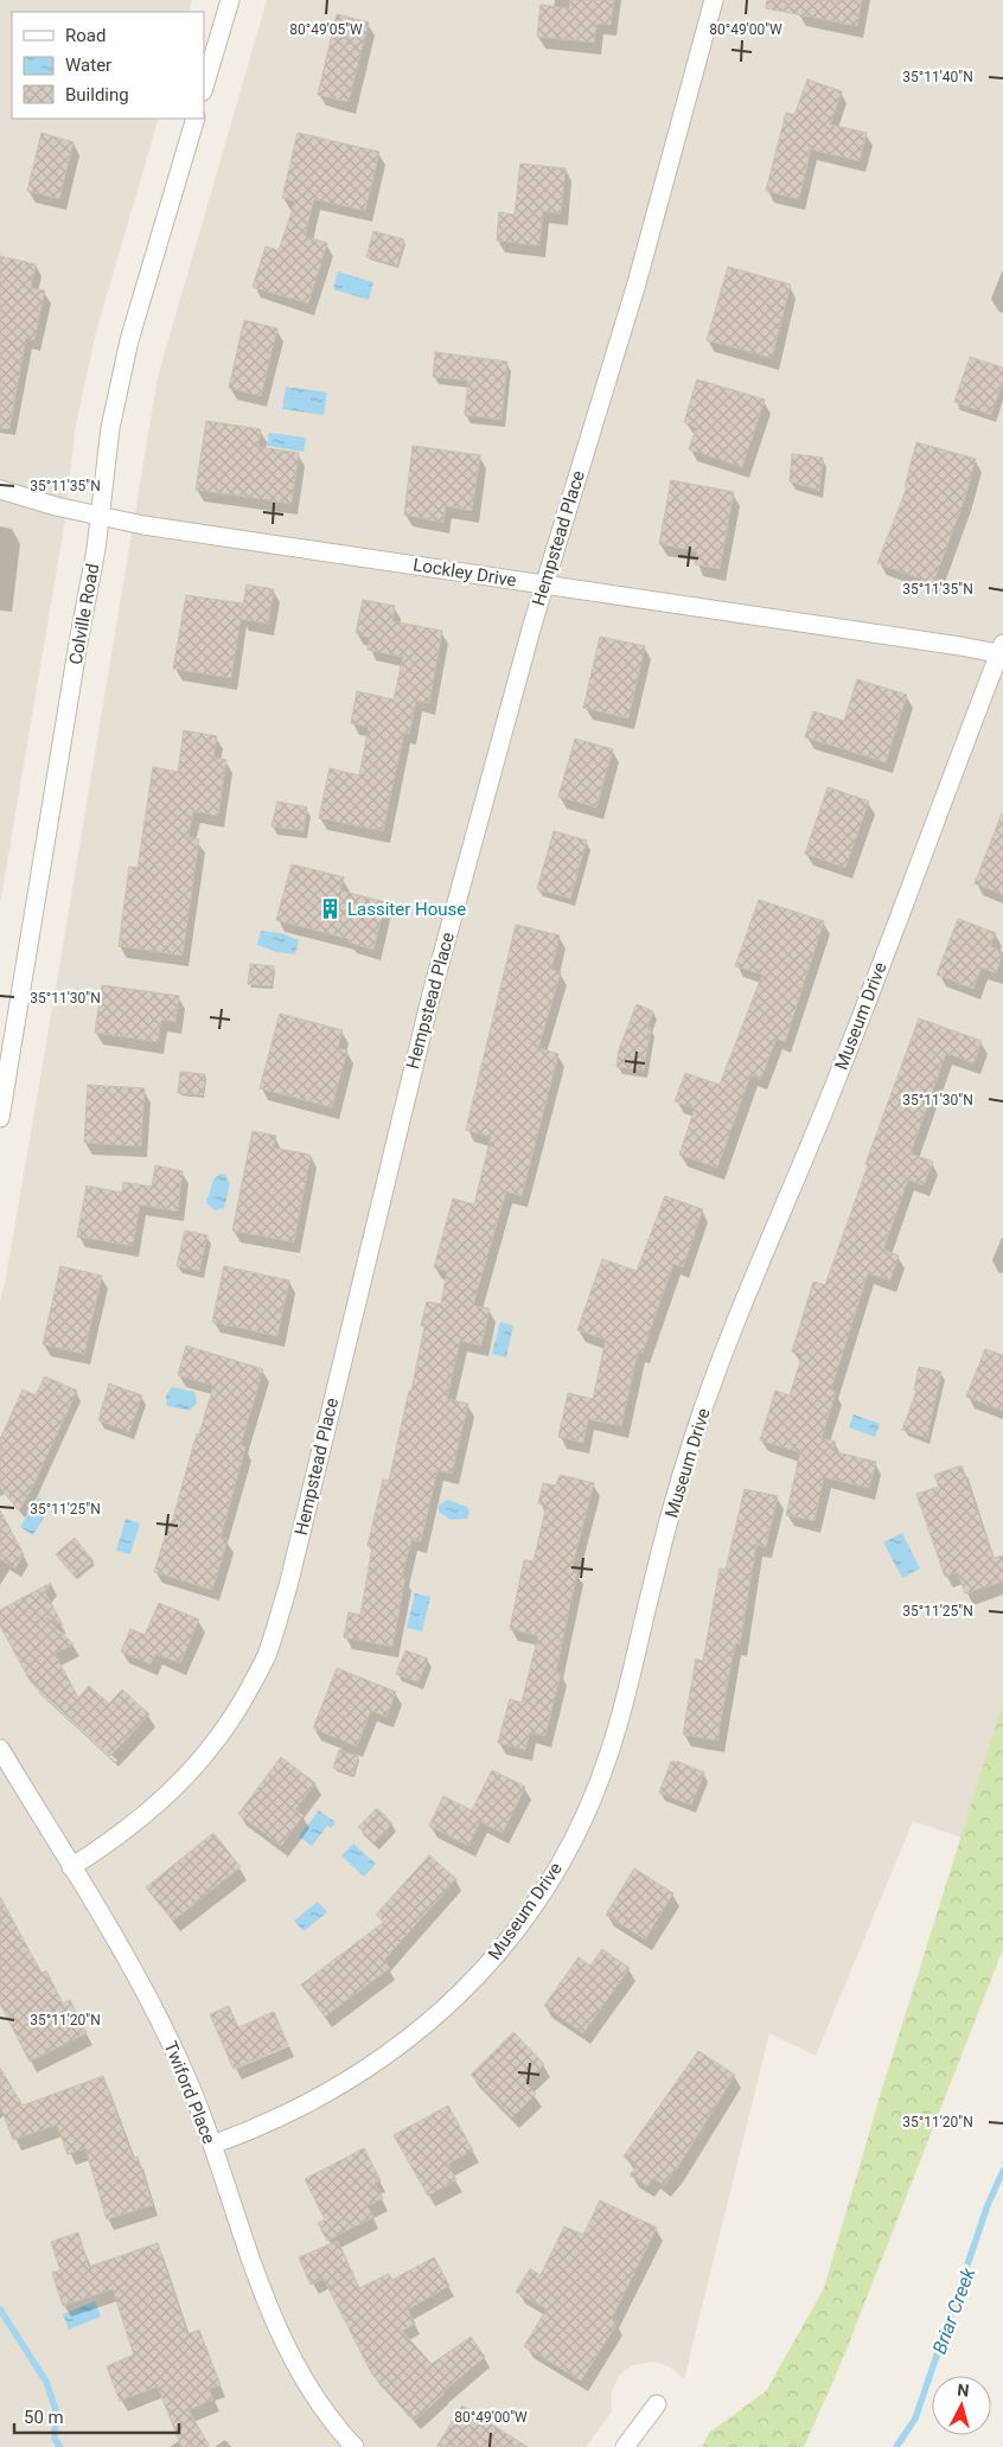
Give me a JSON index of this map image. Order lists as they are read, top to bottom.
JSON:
{
  "streets": {
    "street": [
      "Hempstead Place",
      "Lockley Drive",
      "Colville Road",
      "Museum Drive",
      "Twiford Place"
    ]
  },
  "crossings": [
    ["Hempstead Place", "Lockley Drive"],
    ["Hempstead Place", "Twiford Place"],
    ["Lockley Drive", "Colville Road"],
    ["Lockley Drive", "Museum Drive"],
    ["Museum Drive", "Twiford Place"]
  ],
  "water": ["Briar Creek"],
  "places": {
    "building": ["Lassiter House"]
  },
  "legend": ["Road", "Water", "Building"],
  "scale_bar": "50 m",
  "north": "top",
  "coordinates": [
    "80°49'05\"W",
    "80°49'00\"W",
    "35°11'40\"N",
    "35°11'35\"N",
    "35°11'30\"N",
    "35°11'25\"N",
    "35°11'20\"N"
  ]
}
